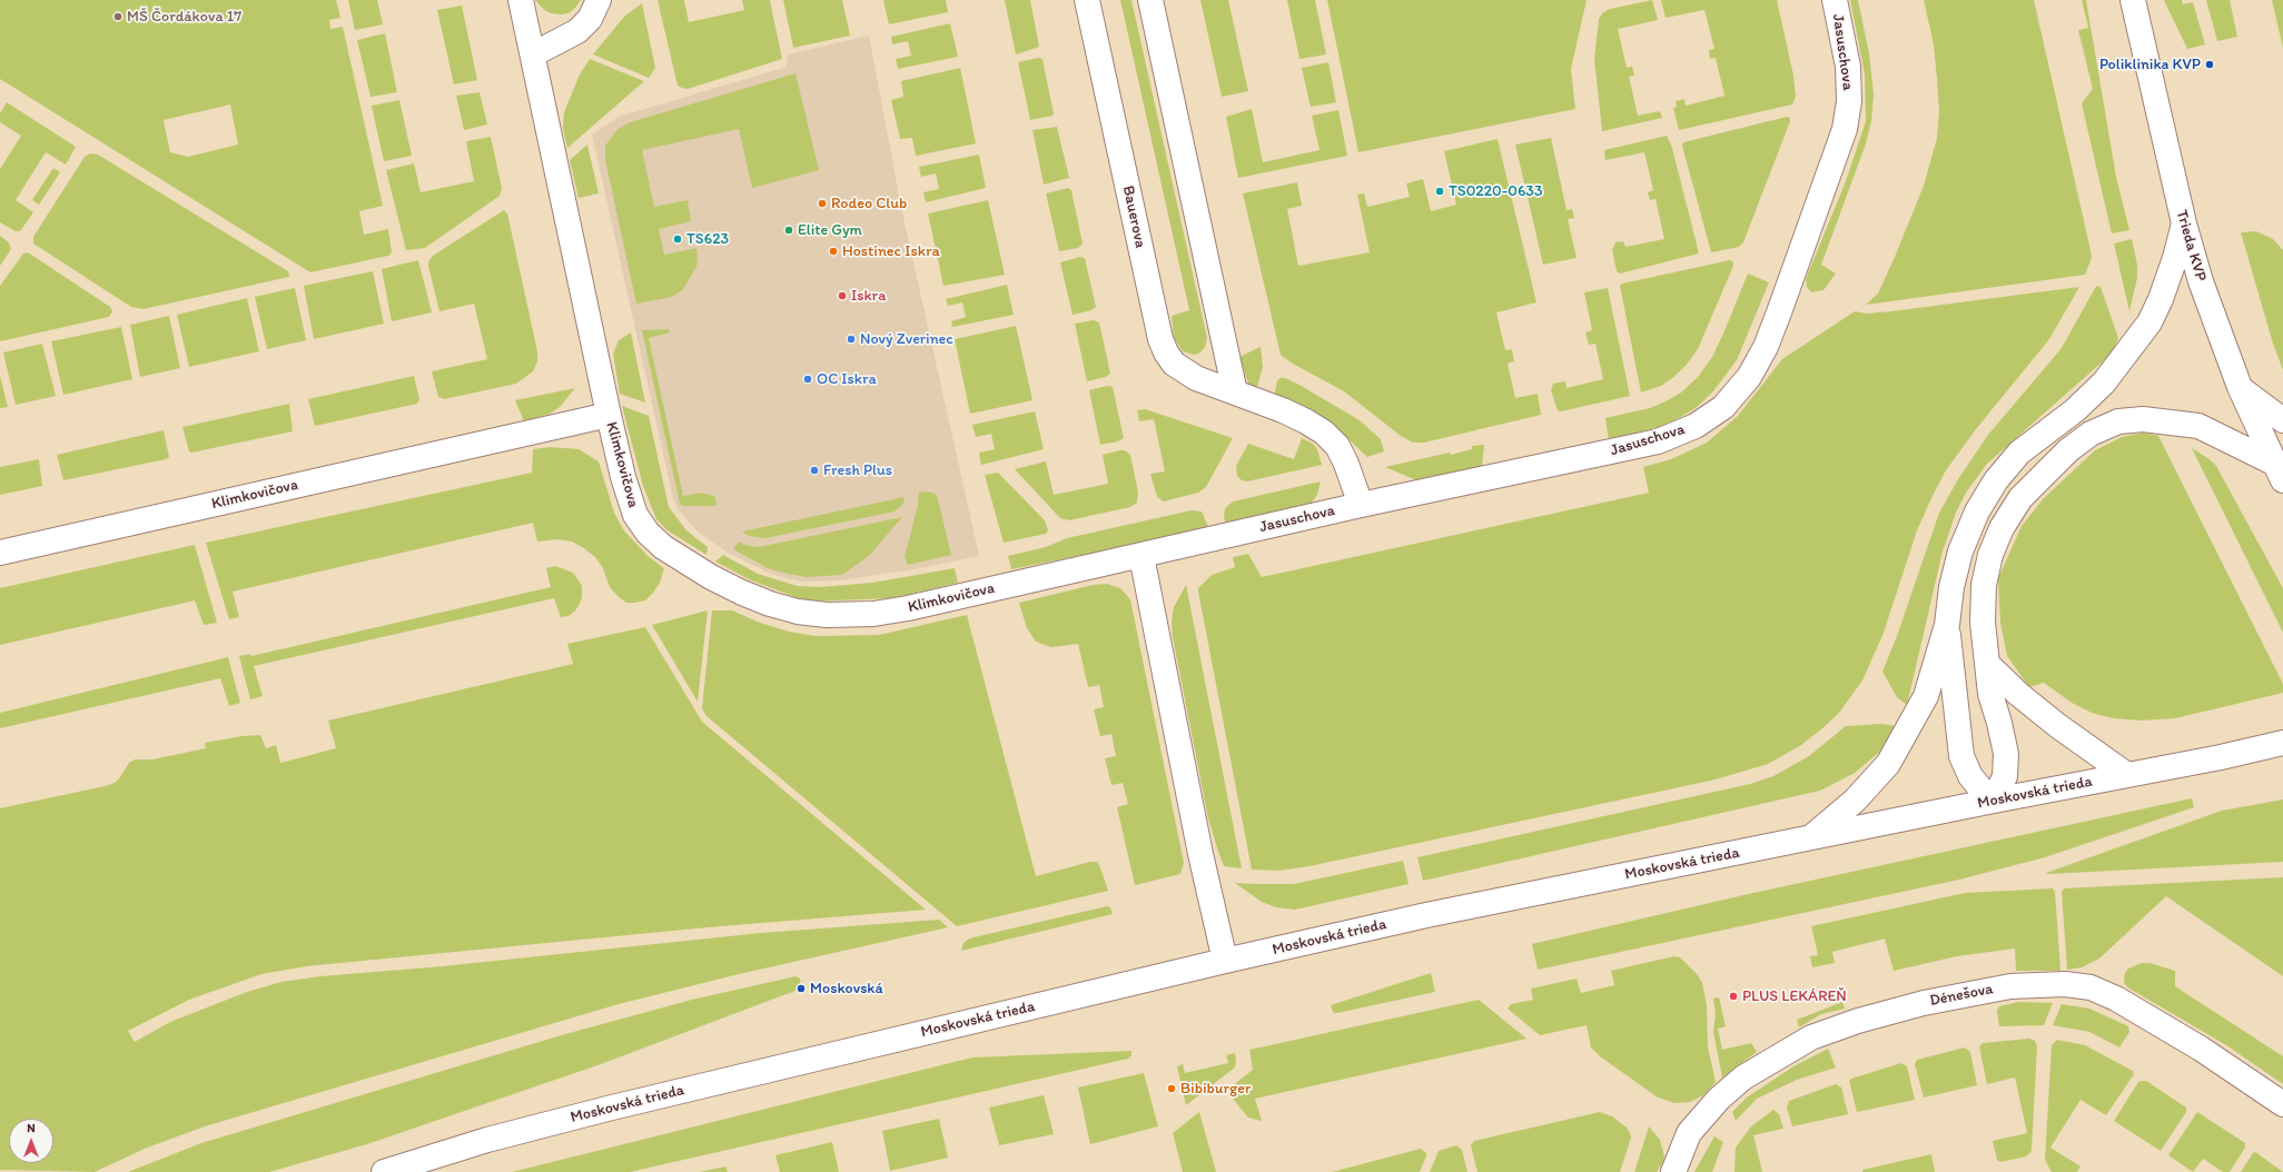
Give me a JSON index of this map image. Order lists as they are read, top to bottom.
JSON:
{
  "streets": {
    "street": [
      "Jasuschova",
      "Bauerova",
      "Trieda KVP",
      "Klimkovičova",
      "Moskovská trieda",
      "Dénešova"
    ]
  },
  "crossings": [
    ["Jasuschova", "Bauerova"],
    ["Jasuschova", "Klimkovičova"]
  ],
  "places": [
    "MŠ Čordákova 17",
    "Poliklinika KVP",
    "TS0220-0633",
    "Rodeo Club",
    "Elite Gym",
    "TS623",
    "Hostinec Iskra",
    "Iskra",
    "Nový Zverinec",
    "OC Iskra",
    "Fresh Plus",
    "Moskovská",
    "PLUS LEKÁREŇ",
    "Bibiburger"
  ],
  "north": "top"
}
